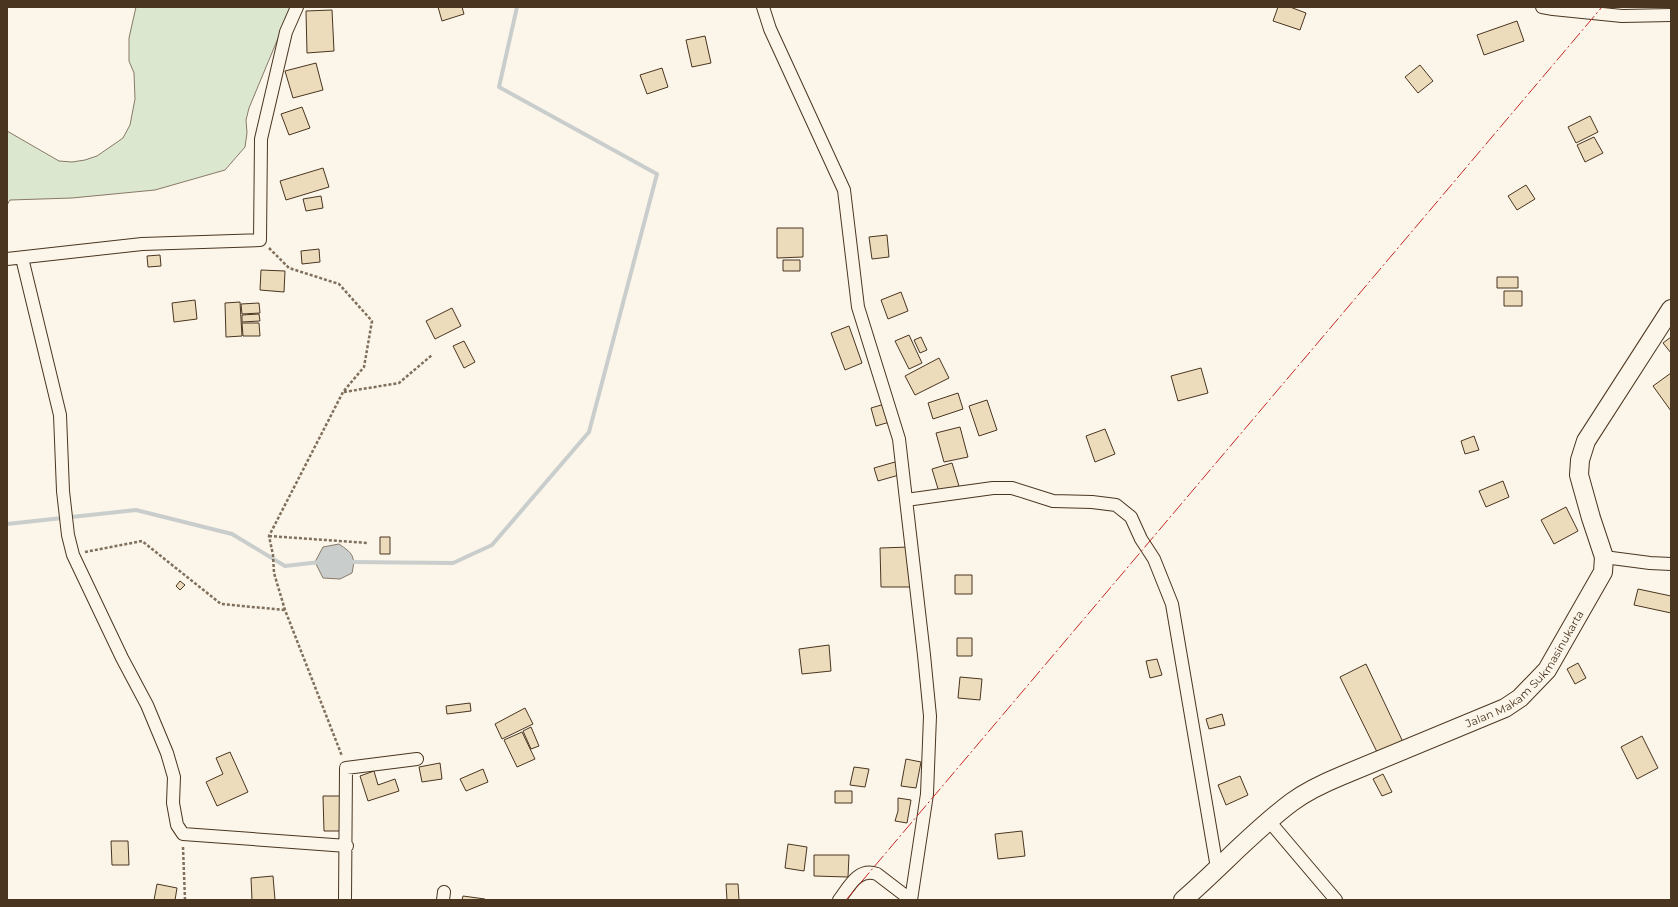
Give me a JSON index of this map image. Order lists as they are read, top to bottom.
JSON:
{
  "streets": {
    "street": ["Jalan Makam Sukmasinukarta"]
  }
}
